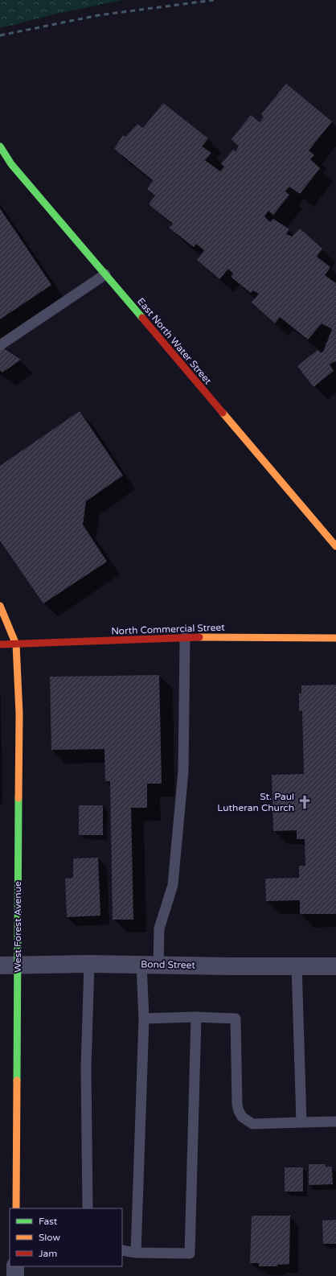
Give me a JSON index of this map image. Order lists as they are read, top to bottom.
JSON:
{
  "streets": {
    "street": [
      "East North Water Street",
      "North Commercial Street",
      "West Forest Avenue",
      "Bond Street"
    ]
  },
  "crossings": [
    ["North Commercial Street", "West Forest Avenue"],
    ["West Forest Avenue", "Bond Street"]
  ],
  "places": {
    "church": ["St. Paul Lutheran Church"]
  },
  "legend": ["Fast", "Slow", "Jam"]
}
